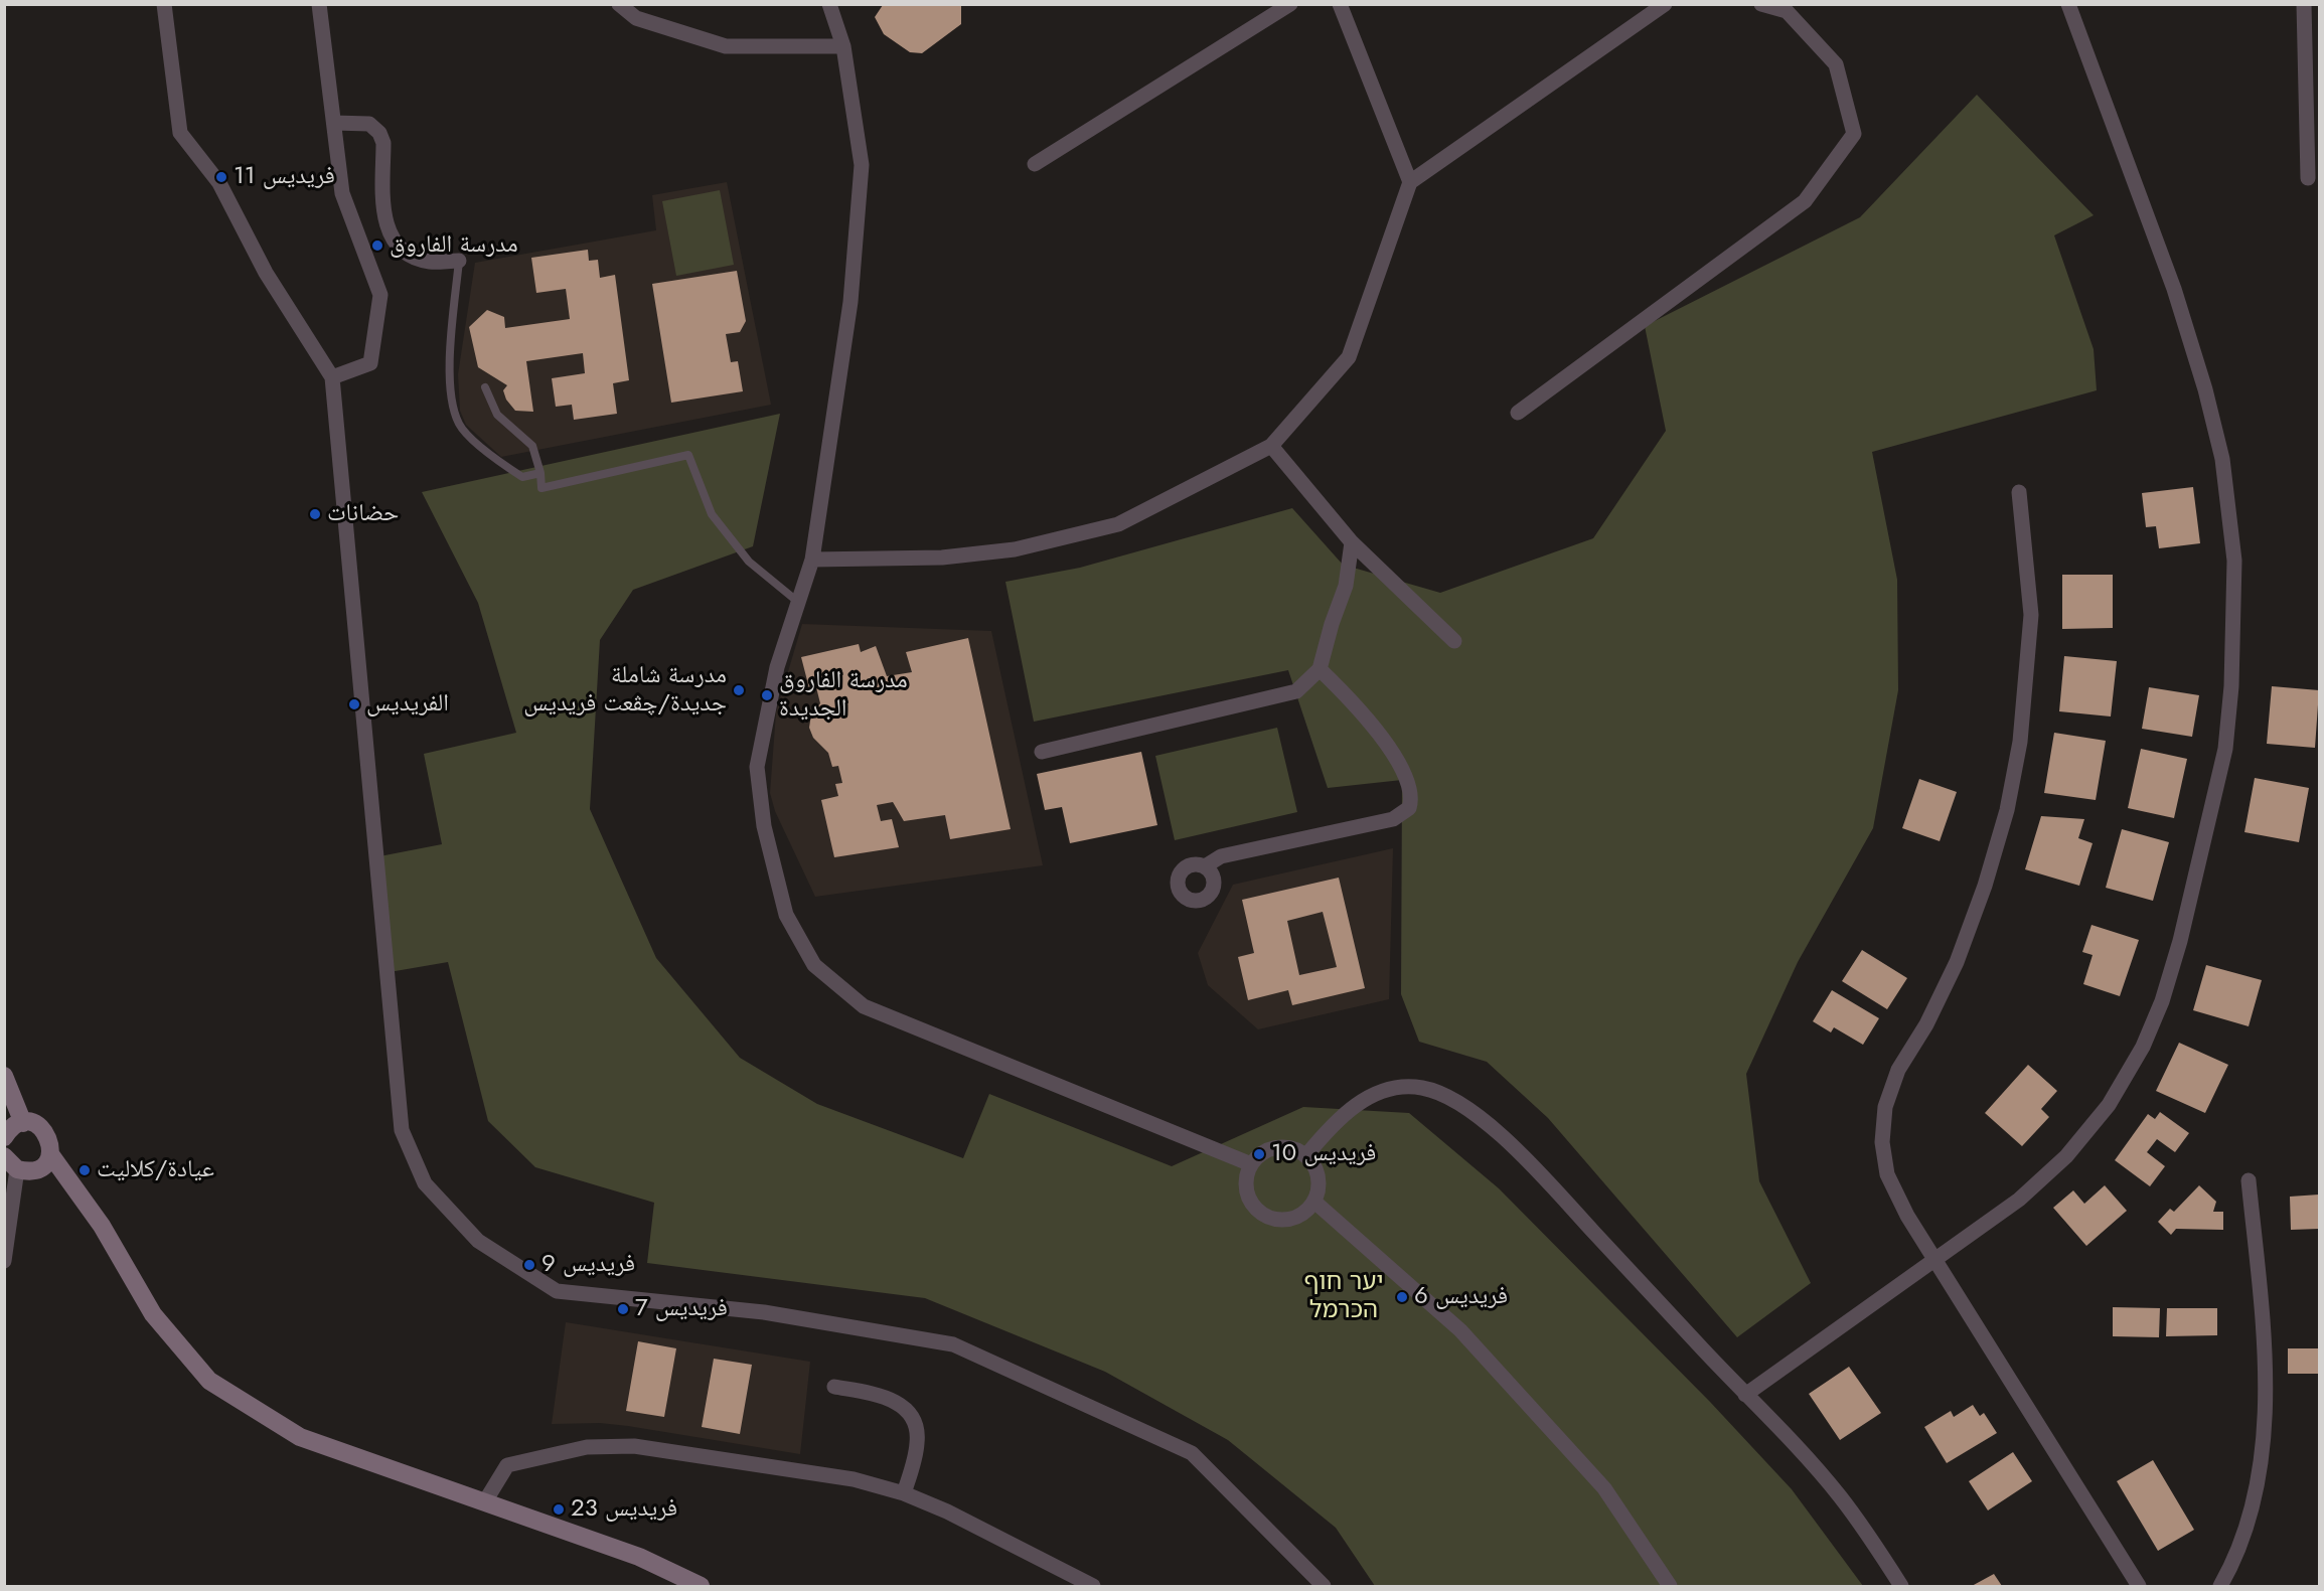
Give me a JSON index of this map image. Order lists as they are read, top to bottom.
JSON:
{
  "parks": ["יער חוף הכרמל"],
  "places": [
    "فريديس 11",
    "مدرسة الفاروق",
    "حضانات",
    "مدرسة شاملة جديدة/چڤعت فريديس",
    "مدرسة الفاروق الجديدة",
    "الفريديس",
    "فريديس 10",
    "عيادة/كلاليت",
    "فريديس 9",
    "فريديس 6",
    "فريديس 7",
    "فريديس 23"
  ]
}
